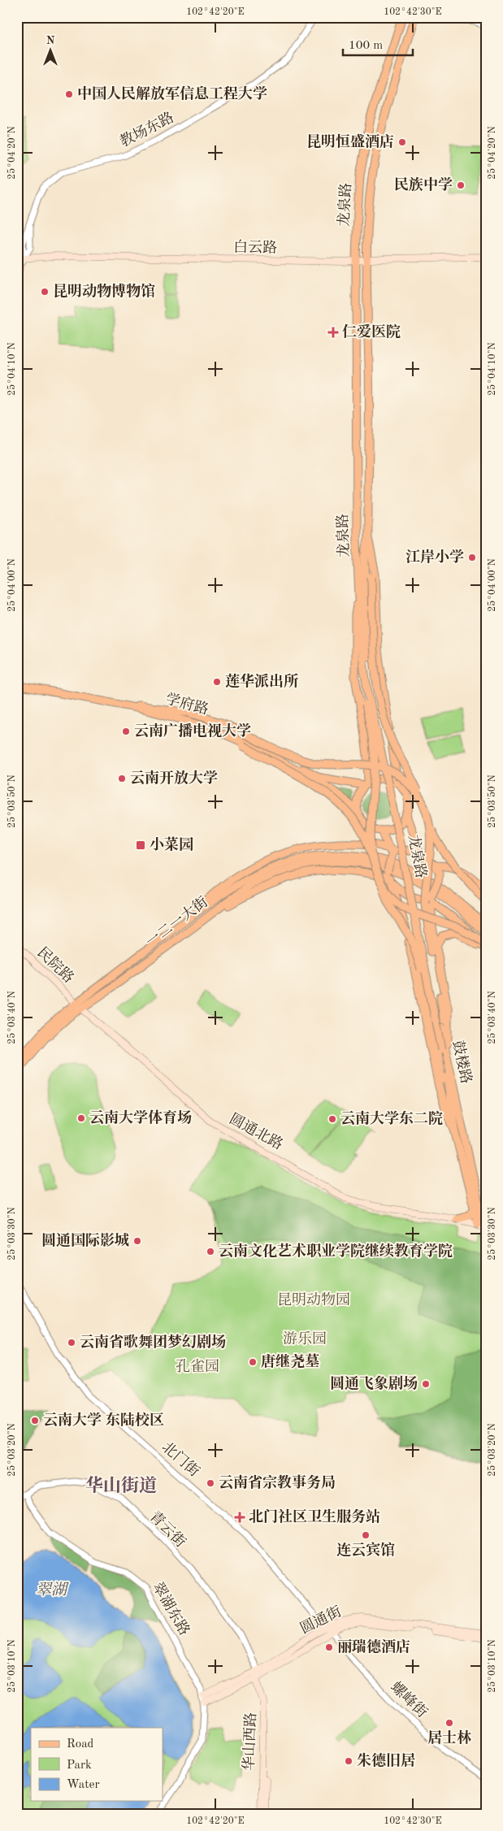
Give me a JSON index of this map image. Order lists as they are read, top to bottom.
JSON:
{
  "streets": {
    "main road": [
      "龙泉路",
      "白云路",
      "学府路",
      "一二一大街",
      "民院路",
      "鼓楼路",
      "圆通北路",
      "圆通街",
      "华山西路"
    ],
    "street": [
      "教场东路",
      "北门街",
      "青云街",
      "翠湖东路",
      "螺峰街"
    ]
  },
  "crossings": [
    ["教场东路", "白云路"],
    ["龙泉路", "白云路"],
    ["龙泉路", "鼓楼路"],
    ["一二一大街", "民院路"],
    ["一二一大街", "圆通北路"],
    ["民院路", "圆通北路"],
    ["鼓楼路", "圆通北路"],
    ["北门街", "圆通街"],
    ["北门街", "螺峰街"],
    ["青云街", "翠湖东路"],
    ["青云街", "圆通街"],
    ["青云街", "华山西路"],
    ["翠湖东路", "圆通街"],
    ["圆通街", "螺峰街"],
    ["圆通街", "华山西路"]
  ],
  "districts": ["华山街道"],
  "water": ["翠湖"],
  "parks": ["昆明动物园", "游乐园", "孔雀园"],
  "places": {
    "other": [
      "中国人民解放军信息工程大学",
      "昆明恒盛酒店",
      "民族中学",
      "昆明动物博物馆",
      "江岸小学",
      "莲华派出所",
      "云南广播电视大学",
      "云南开放大学",
      "云南大学体育场",
      "云南大学东二院",
      "圆通国际影城",
      "云南文化艺术职业学院继续教育学院",
      "云南省歌舞团梦幻剧场",
      "唐继尧墓",
      "圆通飞象剧场",
      "云南大学 东陆校区",
      "云南省宗教事务局",
      "连云宾馆",
      "丽瑞德酒店",
      "居士林",
      "朱德旧居"
    ],
    "health": ["仁爱医院", "北门社区卫生服务站"],
    "transit": ["小菜园"]
  },
  "legend": ["Road", "Park", "Water"],
  "scale_bar": "100 m",
  "north": "top",
  "coordinates": [
    "102°42'20\"E",
    "102°42'30\"E",
    "25°04'20\"N",
    "25°04'10\"N",
    "25°04'00\"N",
    "25°03'50\"N",
    "25°03'40\"N",
    "25°03'30\"N",
    "25°03'20\"N",
    "25°03'10\"N"
  ]
}
